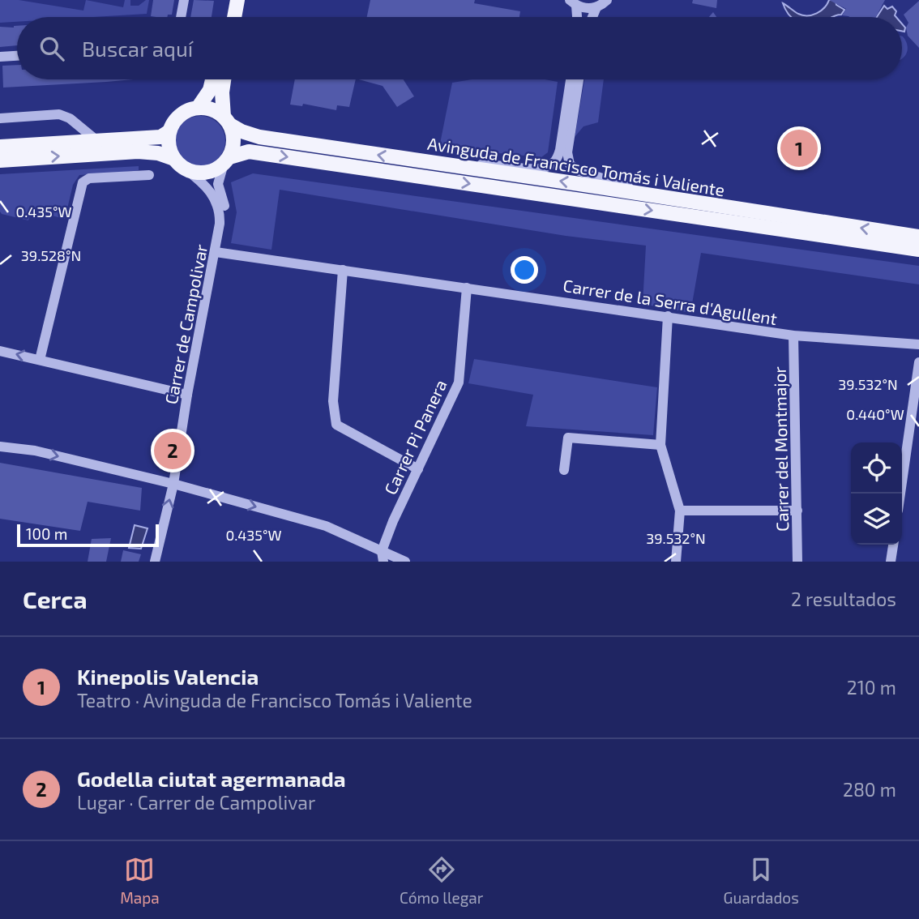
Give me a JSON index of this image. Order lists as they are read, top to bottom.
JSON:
{
  "streets": {
    "main road": ["Avinguda de Francisco Tomás i Valiente"],
    "street": [
      "Carrer de la Serra d'Agullent",
      "Carrer de Campolivar",
      "Carrer Pi Panera",
      "Carrer del Montmajor"
    ]
  },
  "crossings": [
    ["Avinguda de Francisco Tomás i Valiente", "Carrer de Campolivar"],
    ["Carrer de la Serra d'Agullent", "Carrer de Campolivar"],
    ["Carrer de la Serra d'Agullent", "Carrer Pi Panera"],
    ["Carrer de la Serra d'Agullent", "Carrer del Montmajor"]
  ],
  "scale_bar": "100 m",
  "page": {
    "search": "Buscar aquí",
    "pins": ["1", "2"],
    "scale": "100 m",
    "heading": ["Cerca", "2 resultados"],
    "list": [
      {
        "mark": "1",
        "name": "Kinepolis Valencia",
        "note": "Teatro · Avinguda de Francisco Tomás i Valiente",
        "value": "210 m"
      },
      {
        "mark": "2",
        "name": "Godella ciutat agermanada",
        "note": "Lugar · Carrer de Campolivar",
        "value": "280 m"
      }
    ],
    "nav": ["Mapa", "Cómo llegar", "Guardados"]
  },
  "coordinates": [
    "0.435°W",
    "39.528°N",
    "39.532°N",
    "0.440°W"
  ]
}
